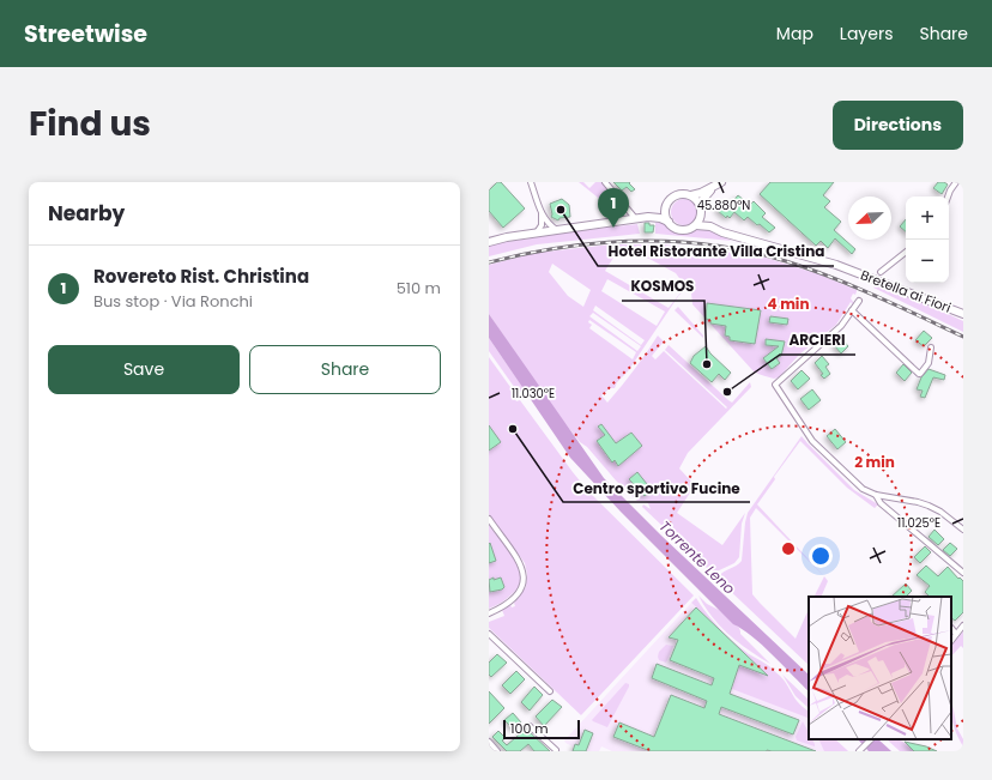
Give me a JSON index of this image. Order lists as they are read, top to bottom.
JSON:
{
  "streets": {
    "main road": ["Bretella ai Fiori"]
  },
  "water": ["Torrente Leno"],
  "places": [
    "Hotel Ristorante Villa Cristina",
    "KOSMOS",
    "ARCIERI",
    "Centro sportivo Fucine"
  ],
  "scale_bar": "100 m",
  "north": "bottom left",
  "page": {
    "header": "Streetwise",
    "nav": ["Map", "Layers", "Share"],
    "title": "Find us",
    "buttons": [
      "Directions",
      ["Save", "Share"]
    ],
    "heading": "Nearby",
    "pins": "1",
    "map_buttons": ["+", "−"],
    "list": [
      {
        "mark": "1",
        "name": "Rovereto Rist. Christina",
        "note": "Bus stop · Via Ronchi",
        "value": "510 m"
      }
    ],
    "scale": "100 m"
  },
  "coordinates": ["45.880°N", "11.030°E", "11.025°E"],
  "rings": ["4 min", "2 min"]
}
